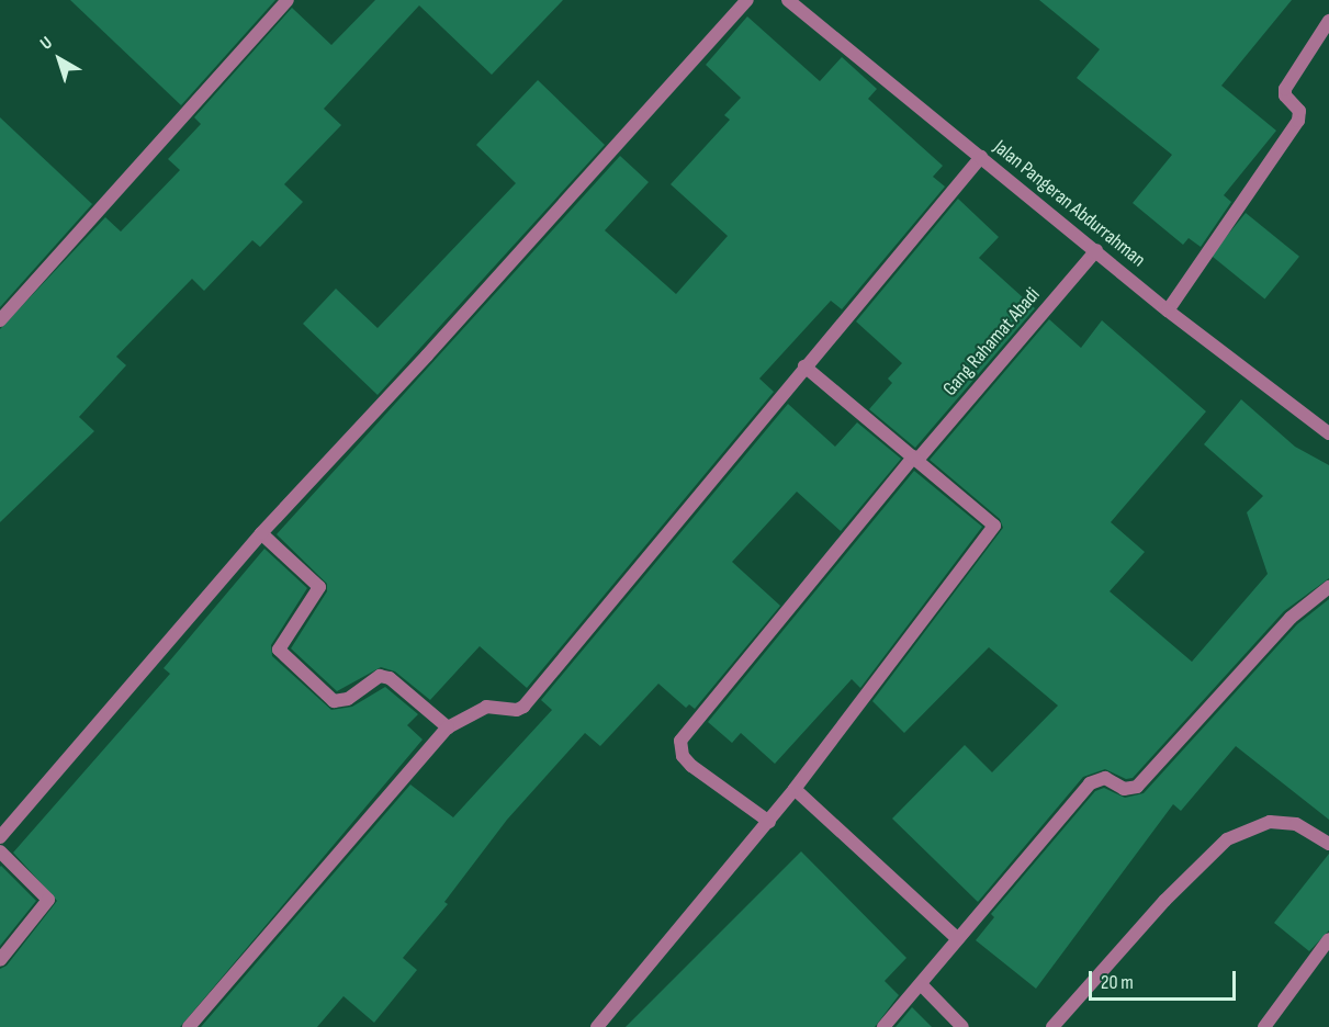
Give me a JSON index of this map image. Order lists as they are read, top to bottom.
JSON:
{
  "streets": {
    "street": ["Jalan Pangeran Abdurrahman", "Gang Rahamat Abadi"]
  },
  "crossings": [
    ["Jalan Pangeran Abdurrahman", "Gang Rahamat Abadi"]
  ],
  "scale_bar": "20 m",
  "north": "top left"
}
